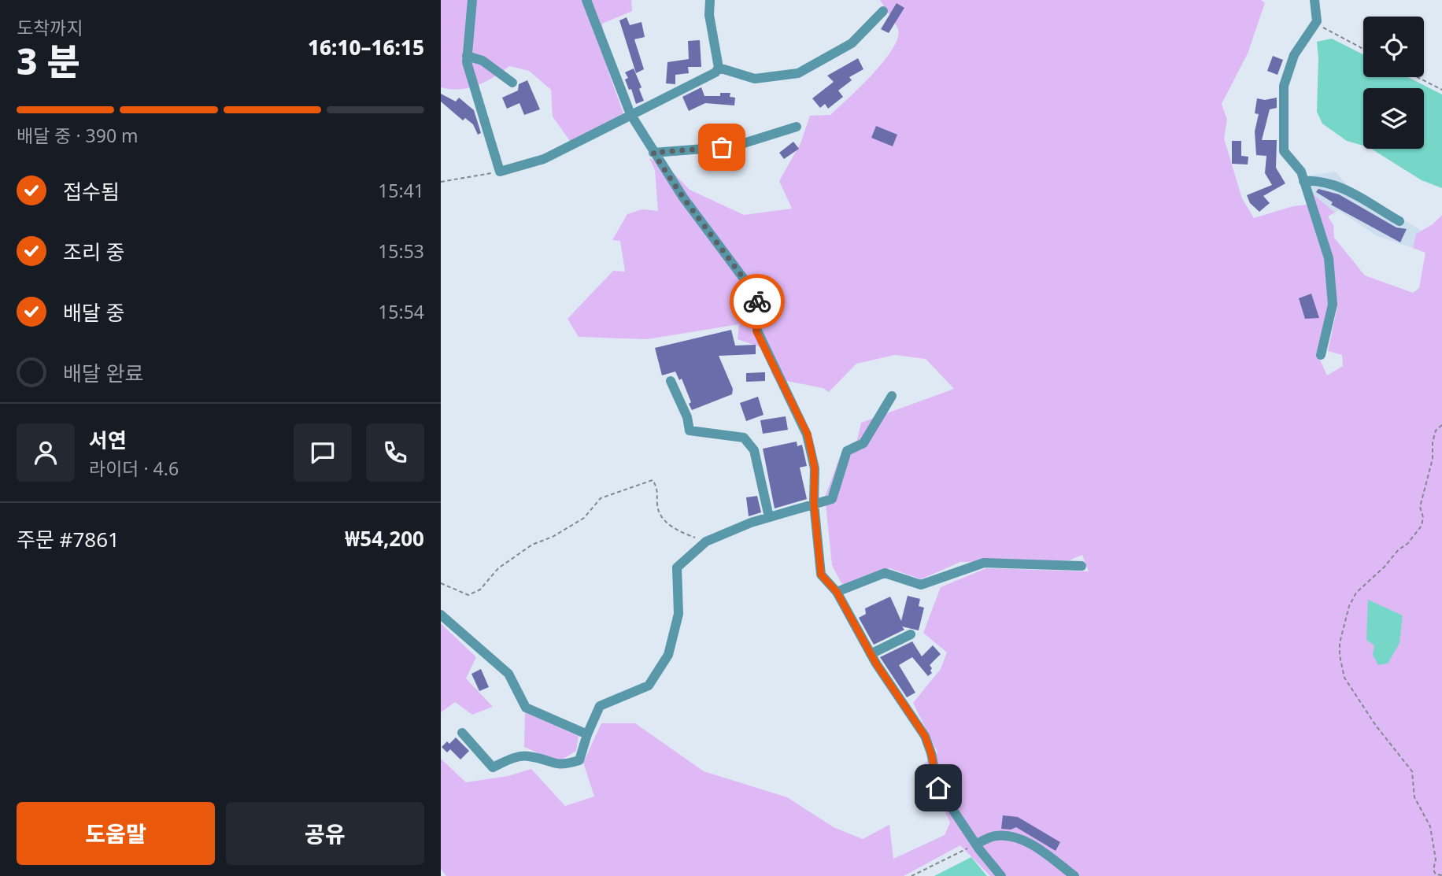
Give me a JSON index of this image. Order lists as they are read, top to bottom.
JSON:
{
  "page": {
    "heading": ["3 분", "도착까지", "16:10–16:15"],
    "panel": [
      "서연",
      "라이더 · 4.6",
      "주문 #7861",
      "₩54,200"
    ],
    "bar": "배달 중 · 390 m",
    "list": [
      ["접수됨", "15:41"],
      ["조리 중", "15:53"],
      ["배달 중", "15:54"],
      "배달 완료"
    ],
    "buttons": ["도움말", "공유"]
  }
}
